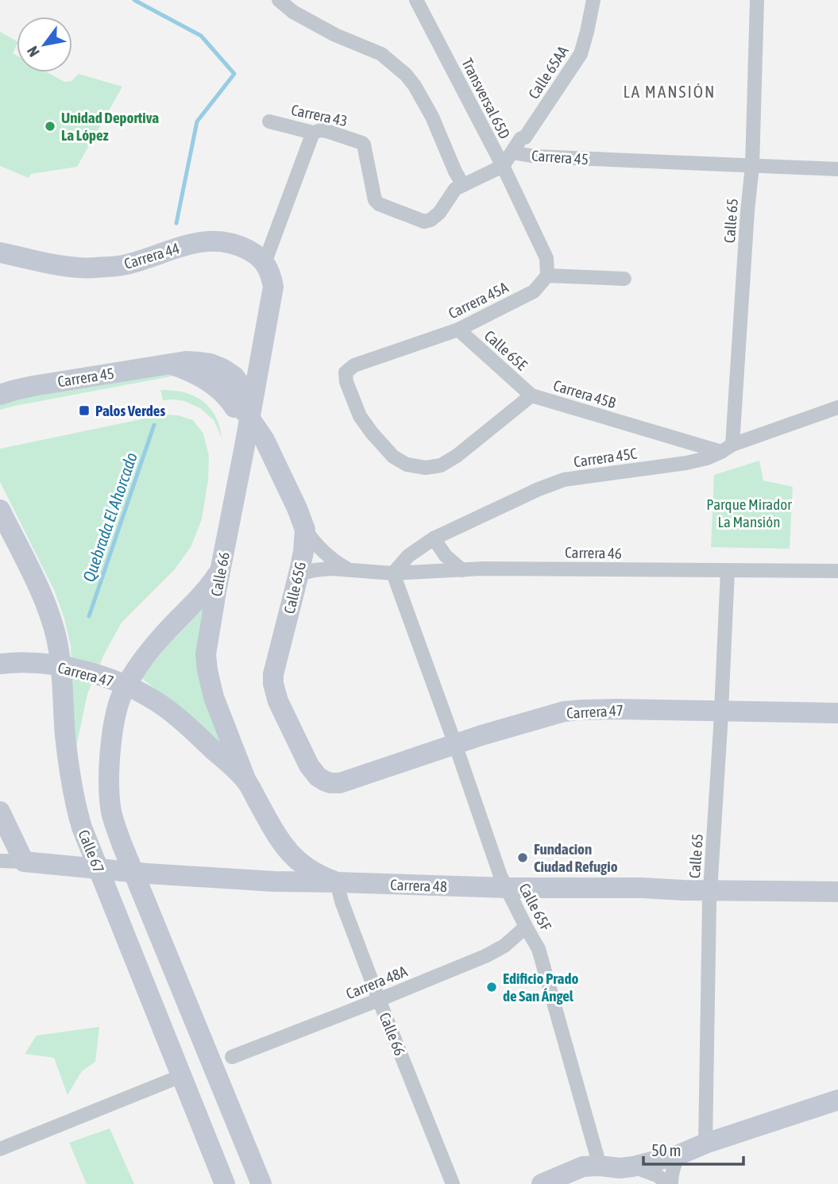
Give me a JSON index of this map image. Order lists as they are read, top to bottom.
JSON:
{
  "streets": {
    "main road": [
      "Carrera 45",
      "Carrera 44",
      "Calle 66",
      "Calle 65G",
      "Carrera 47",
      "Calle 67",
      "Carrera 48"
    ],
    "street": [
      "Calle 65AA",
      "Transversal 65D",
      "Carrera 43",
      "Calle 65",
      "Carrera 45A",
      "Calle 65E",
      "Carrera 45B",
      "Carrera 45C",
      "Carrera 46",
      "Calle 65F",
      "Carrera 48A"
    ]
  },
  "crossings": [
    ["Calle 65AA", "Carrera 45"],
    ["Transversal 65D", "Carrera 45"],
    ["Transversal 65D", "Carrera 45A"],
    ["Carrera 43", "Carrera 45"],
    ["Carrera 45", "Calle 65"],
    ["Calle 65", "Carrera 45B"],
    ["Calle 65", "Carrera 45C"],
    ["Calle 65", "Carrera 46"],
    ["Calle 65", "Carrera 47"],
    ["Calle 65", "Carrera 48"],
    ["Carrera 44", "Calle 66"],
    ["Carrera 45A", "Calle 65E"],
    ["Carrera 45A", "Carrera 45B"],
    ["Calle 65E", "Carrera 45B"],
    ["Carrera 45B", "Carrera 45C"],
    ["Carrera 45C", "Carrera 46"],
    ["Carrera 45C", "Calle 65F"],
    ["Carrera 46", "Calle 65G"],
    ["Carrera 46", "Calle 65F"],
    ["Calle 66", "Calle 65G"],
    ["Calle 66", "Carrera 47"],
    ["Calle 66", "Calle 67"],
    ["Calle 66", "Carrera 48"],
    ["Calle 66", "Carrera 48A"],
    ["Calle 65G", "Carrera 47"],
    ["Carrera 47", "Calle 65F"],
    ["Carrera 48", "Calle 65F"],
    ["Calle 65F", "Carrera 48A"]
  ],
  "districts": ["LA MANSIÓN"],
  "water": ["Quebrada El Ahorcado"],
  "parks": ["Parque Mirador La Mansión"],
  "places": {
    "other": ["Unidad Deportiva La López", "Fundacion Ciudad Refugio", "Edificio Prado de San Ángel"],
    "transit": ["Palos Verdes"]
  },
  "scale_bar": "50 m",
  "north": "bottom left"
}
